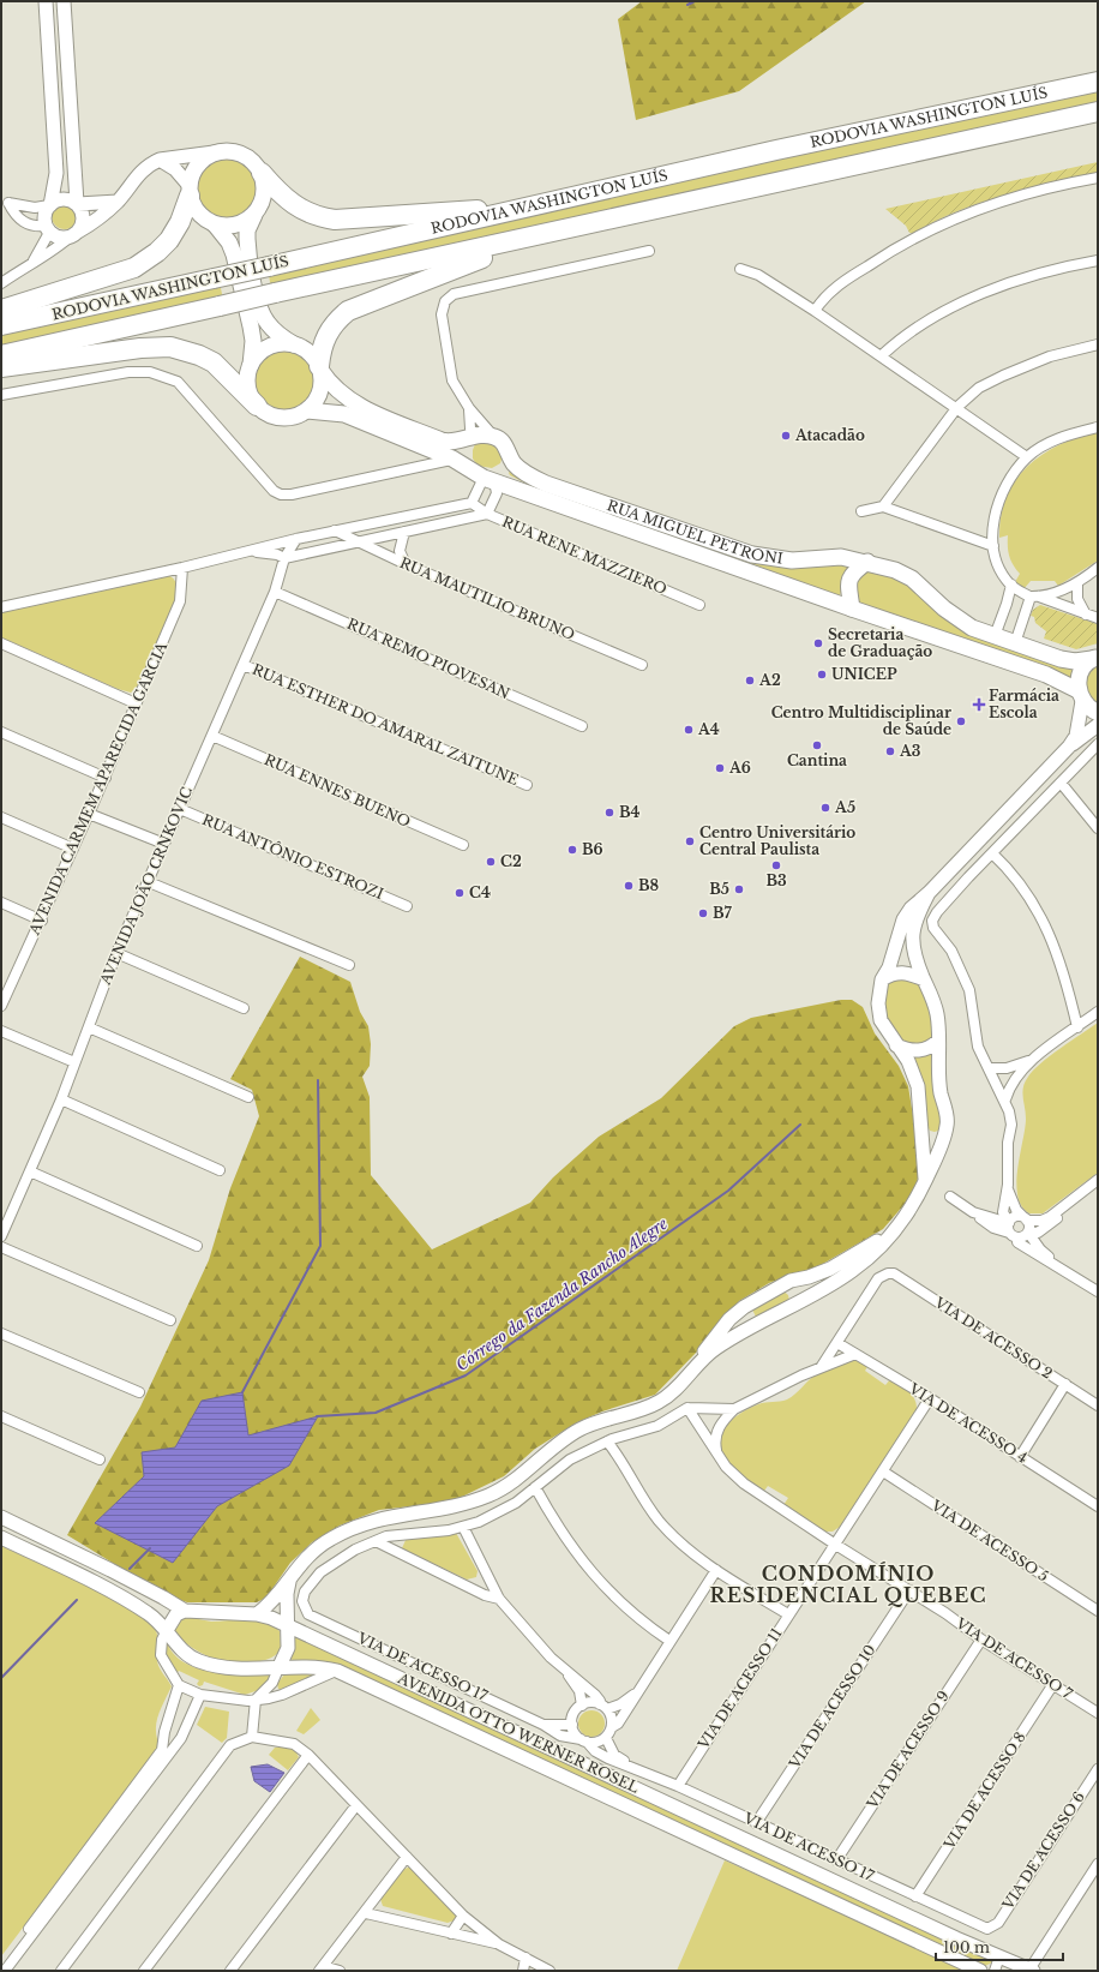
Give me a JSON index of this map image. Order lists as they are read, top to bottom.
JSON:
{
  "streets": {
    "highway": ["RODOVIA WASHINGTON LUÍS"],
    "main road": ["RUA MIGUEL PETRONI"],
    "street": [
      "RUA RENE MAZZIERO",
      "RUA MAUTILIO BRUNO",
      "RUA REMO PIOVESAN",
      "RUA ESTHER DO AMARAL ZAITUNE",
      "AVENIDA CARMEM APARECIDA GARCIA",
      "RUA ENNES BUENO",
      "RUA ANTÔNIO ESTROZI",
      "AVENIDA JOÃO CRNKOVIC",
      "VIA DE ACESSO 2",
      "VIA DE ACESSO 4",
      "VIA DE ACESSO 5",
      "VIA DE ACESSO 7",
      "VIA DE ACESSO 17",
      "VIA DE ACESSO 11",
      "VIA DE ACESSO 10",
      "AVENIDA OTTO WERNER ROSEL",
      "VIA DE ACESSO 9",
      "VIA DE ACESSO 8",
      "VIA DE ACESSO 6"
    ]
  },
  "crossings": [
    ["RUA REMO PIOVESAN", "AVENIDA JOÃO CRNKOVIC"],
    ["RUA ESTHER DO AMARAL ZAITUNE", "AVENIDA JOÃO CRNKOVIC"],
    ["RUA ENNES BUENO", "AVENIDA JOÃO CRNKOVIC"],
    ["RUA ANTÔNIO ESTROZI", "AVENIDA JOÃO CRNKOVIC"],
    ["VIA DE ACESSO 2", "VIA DE ACESSO 4"],
    ["VIA DE ACESSO 4", "VIA DE ACESSO 11"],
    ["VIA DE ACESSO 5", "VIA DE ACESSO 11"],
    ["VIA DE ACESSO 7", "VIA DE ACESSO 11"],
    ["VIA DE ACESSO 7", "VIA DE ACESSO 10"],
    ["VIA DE ACESSO 7", "VIA DE ACESSO 9"],
    ["VIA DE ACESSO 7", "VIA DE ACESSO 8"],
    ["VIA DE ACESSO 17", "VIA DE ACESSO 11"],
    ["VIA DE ACESSO 17", "VIA DE ACESSO 10"],
    ["VIA DE ACESSO 17", "VIA DE ACESSO 9"],
    ["VIA DE ACESSO 17", "VIA DE ACESSO 8"],
    ["VIA DE ACESSO 17", "VIA DE ACESSO 6"]
  ],
  "districts": ["CONDOMÍNIO RESIDENCIAL QUEBEC"],
  "water": ["Córrego da Fazenda Rancho Alegre"],
  "places": {
    "other": [
      "Atacadão",
      "Secretaria de Graduação",
      "UNICEP",
      "A2",
      "Centro Multidisciplinar de Saúde",
      "A4",
      "Cantina",
      "A3",
      "A6",
      "A5",
      "B4",
      "Centro Universitário Central Paulista",
      "B6",
      "C2",
      "B3",
      "B8",
      "B5",
      "C4",
      "B7"
    ],
    "health": ["Farmácia Escola"]
  },
  "scale_bar": "100 m"
}
